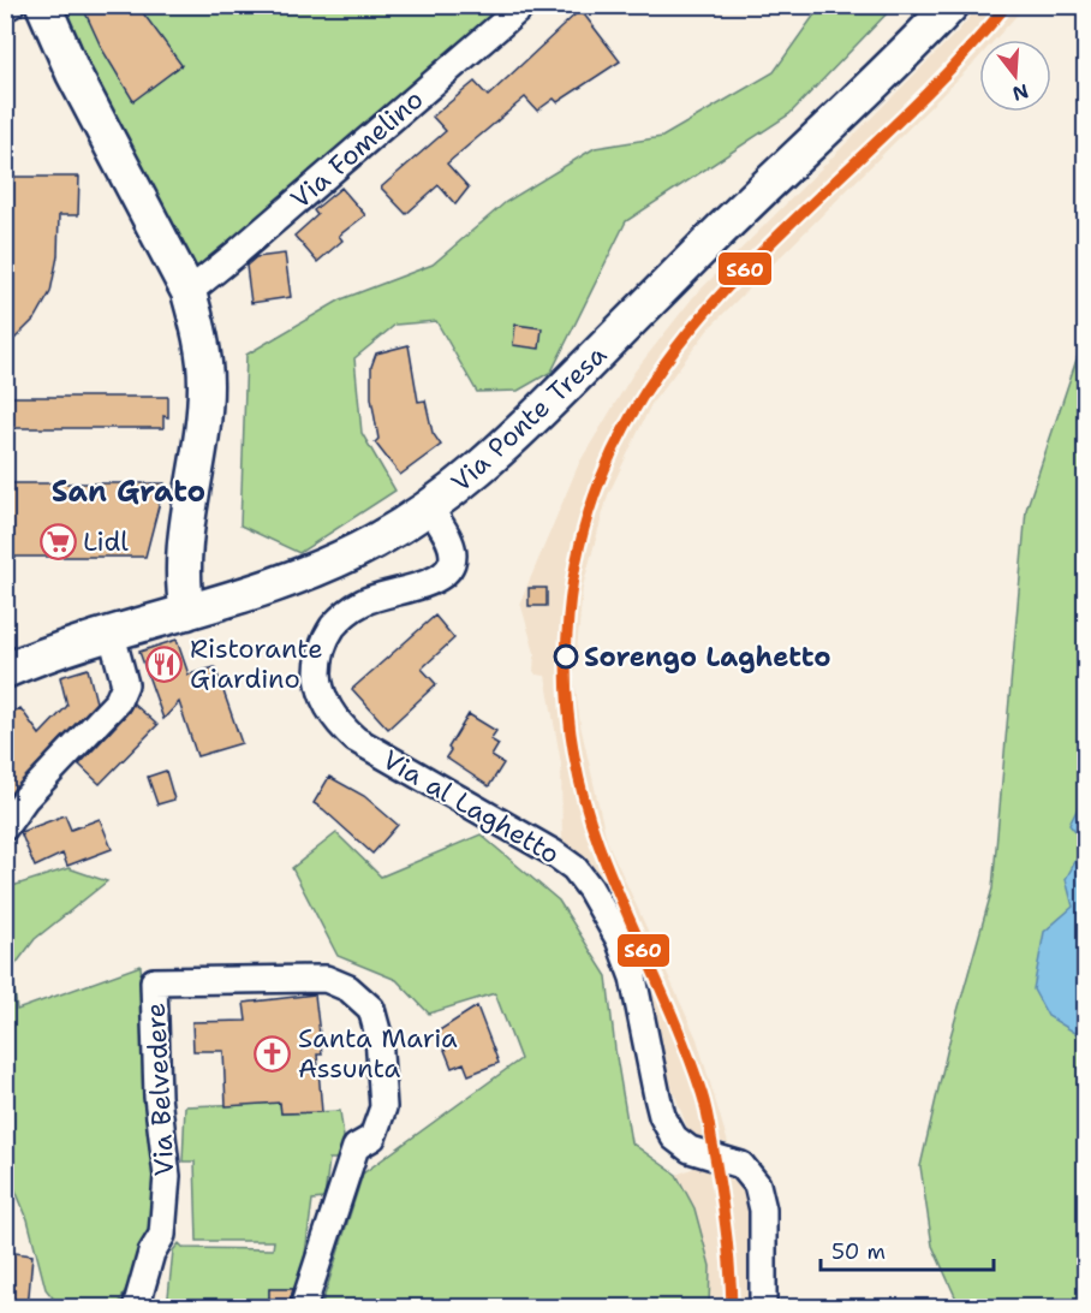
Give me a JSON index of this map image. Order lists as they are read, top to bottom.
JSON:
{
  "streets": {
    "main road": ["Via Ponte Tresa"],
    "street": ["Via Fomelino", "Via al Laghetto", "Via Belvedere"]
  },
  "crossings": [
    ["Via Ponte Tresa", "Via al Laghetto"]
  ],
  "districts": ["San Grato"],
  "places": {
    "supermarket": ["Lidl"],
    "other": ["Sorengo Laghetto"],
    "restaurant": ["Ristorante Giardino"],
    "church": ["Santa Maria Assunta"]
  },
  "lines": ["transit line S60"],
  "scale_bar": "50 m",
  "north": "bottom"
}
